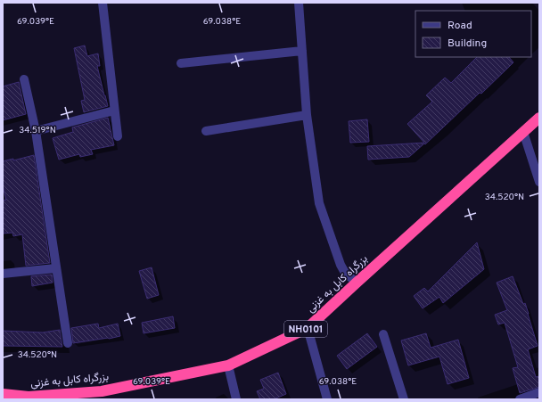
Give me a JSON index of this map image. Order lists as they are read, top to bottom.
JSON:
{
  "streets": {
    "highway": ["بزرگراه کابل به غزنی", "NH0101"]
  },
  "legend": ["Road", "Building"],
  "coordinates": [
    "69.039°E",
    "69.038°E",
    "34.519°N",
    "34.520°N"
  ]
}
